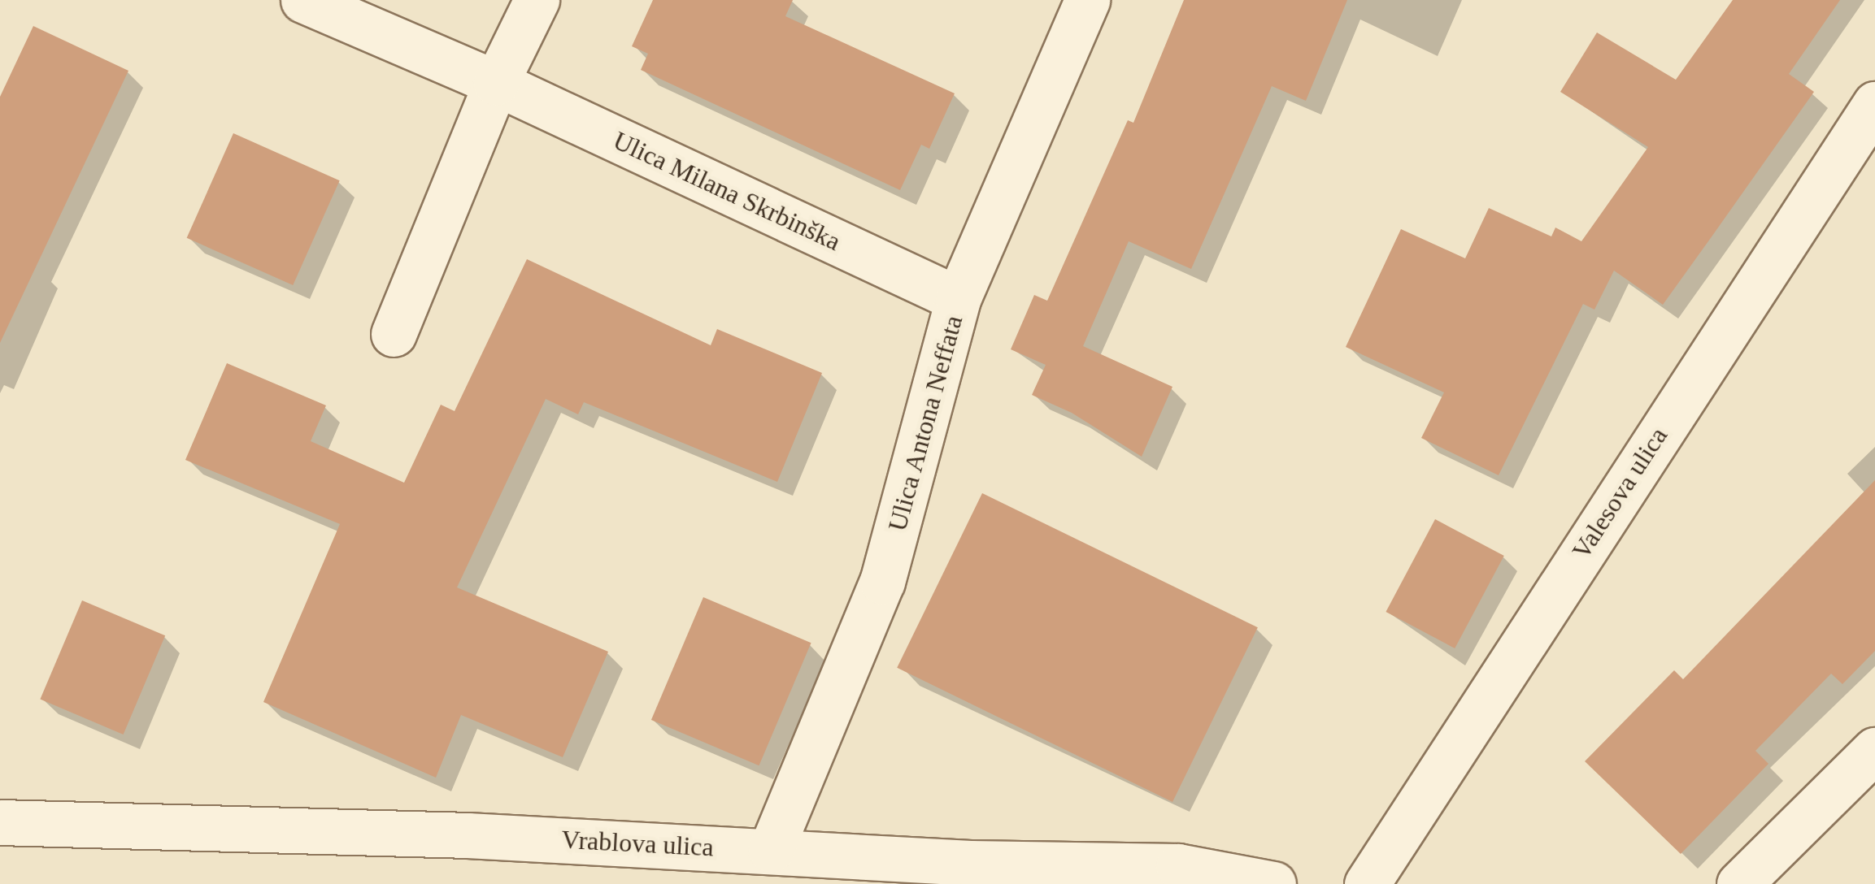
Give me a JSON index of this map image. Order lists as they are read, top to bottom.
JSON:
{
  "streets": {
    "street": [
      "Ulica Milana Skrbinška",
      "Ulica Antona Neffata",
      "Valesova ulica",
      "Vrablova ulica"
    ]
  },
  "crossings": [
    ["Ulica Milana Skrbinška", "Ulica Antona Neffata"],
    ["Ulica Antona Neffata", "Vrablova ulica"]
  ]
}
